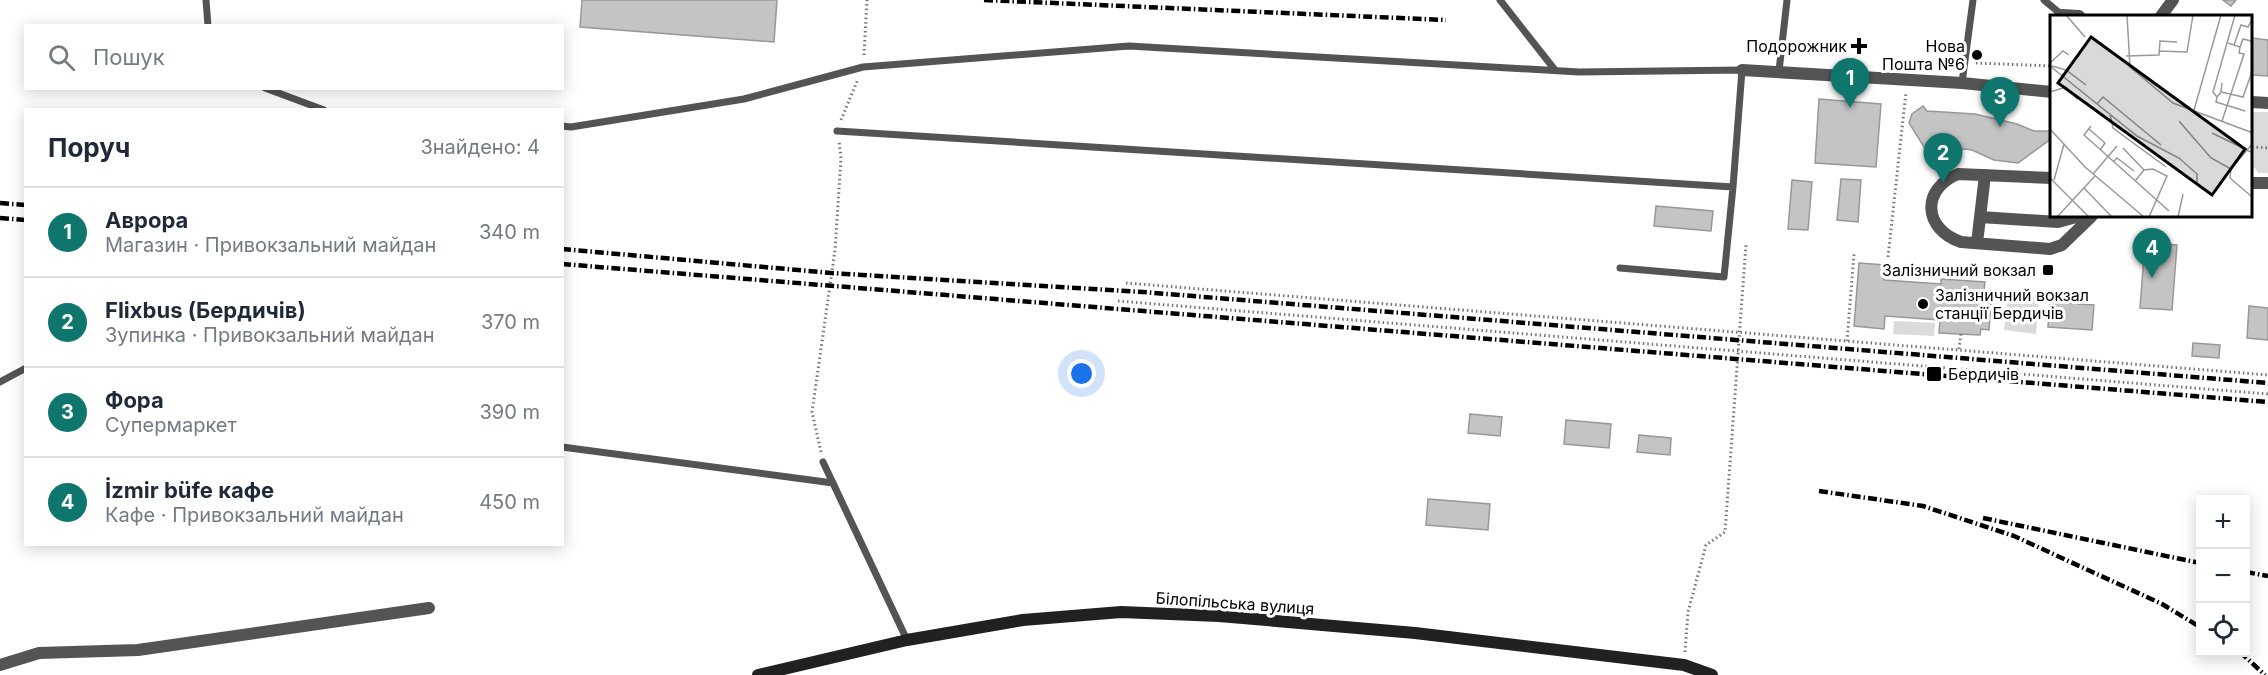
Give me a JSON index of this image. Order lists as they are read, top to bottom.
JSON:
{
  "streets": {
    "main road": ["Білопільська вулиця"]
  },
  "places": {
    "health": ["Подорожник"],
    "other": ["Нова Пошта №6", "Залізничний вокзал станції Бердичів"],
    "transit": ["Залізничний вокзал", "Бердичів"]
  },
  "page": {
    "search": "Пошук",
    "pins": [
      "1",
      "3",
      "2",
      "4"
    ],
    "heading": ["Поруч", "Знайдено: 4"],
    "list": [
      {
        "mark": "1",
        "name": "Аврора",
        "note": "Магазин · Привокзальний майдан",
        "value": "340 m"
      },
      {
        "mark": "2",
        "name": "Flixbus (Бердичів)",
        "note": "Зупинка · Привокзальний майдан",
        "value": "370 m"
      },
      {
        "mark": "3",
        "name": "Фора",
        "note": "Супермаркет",
        "value": "390 m"
      },
      {
        "mark": "4",
        "name": "İzmir büfe кафе",
        "note": "Кафе · Привокзальний майдан",
        "value": "450 m"
      }
    ],
    "map_buttons": ["+", "−"]
  }
}
